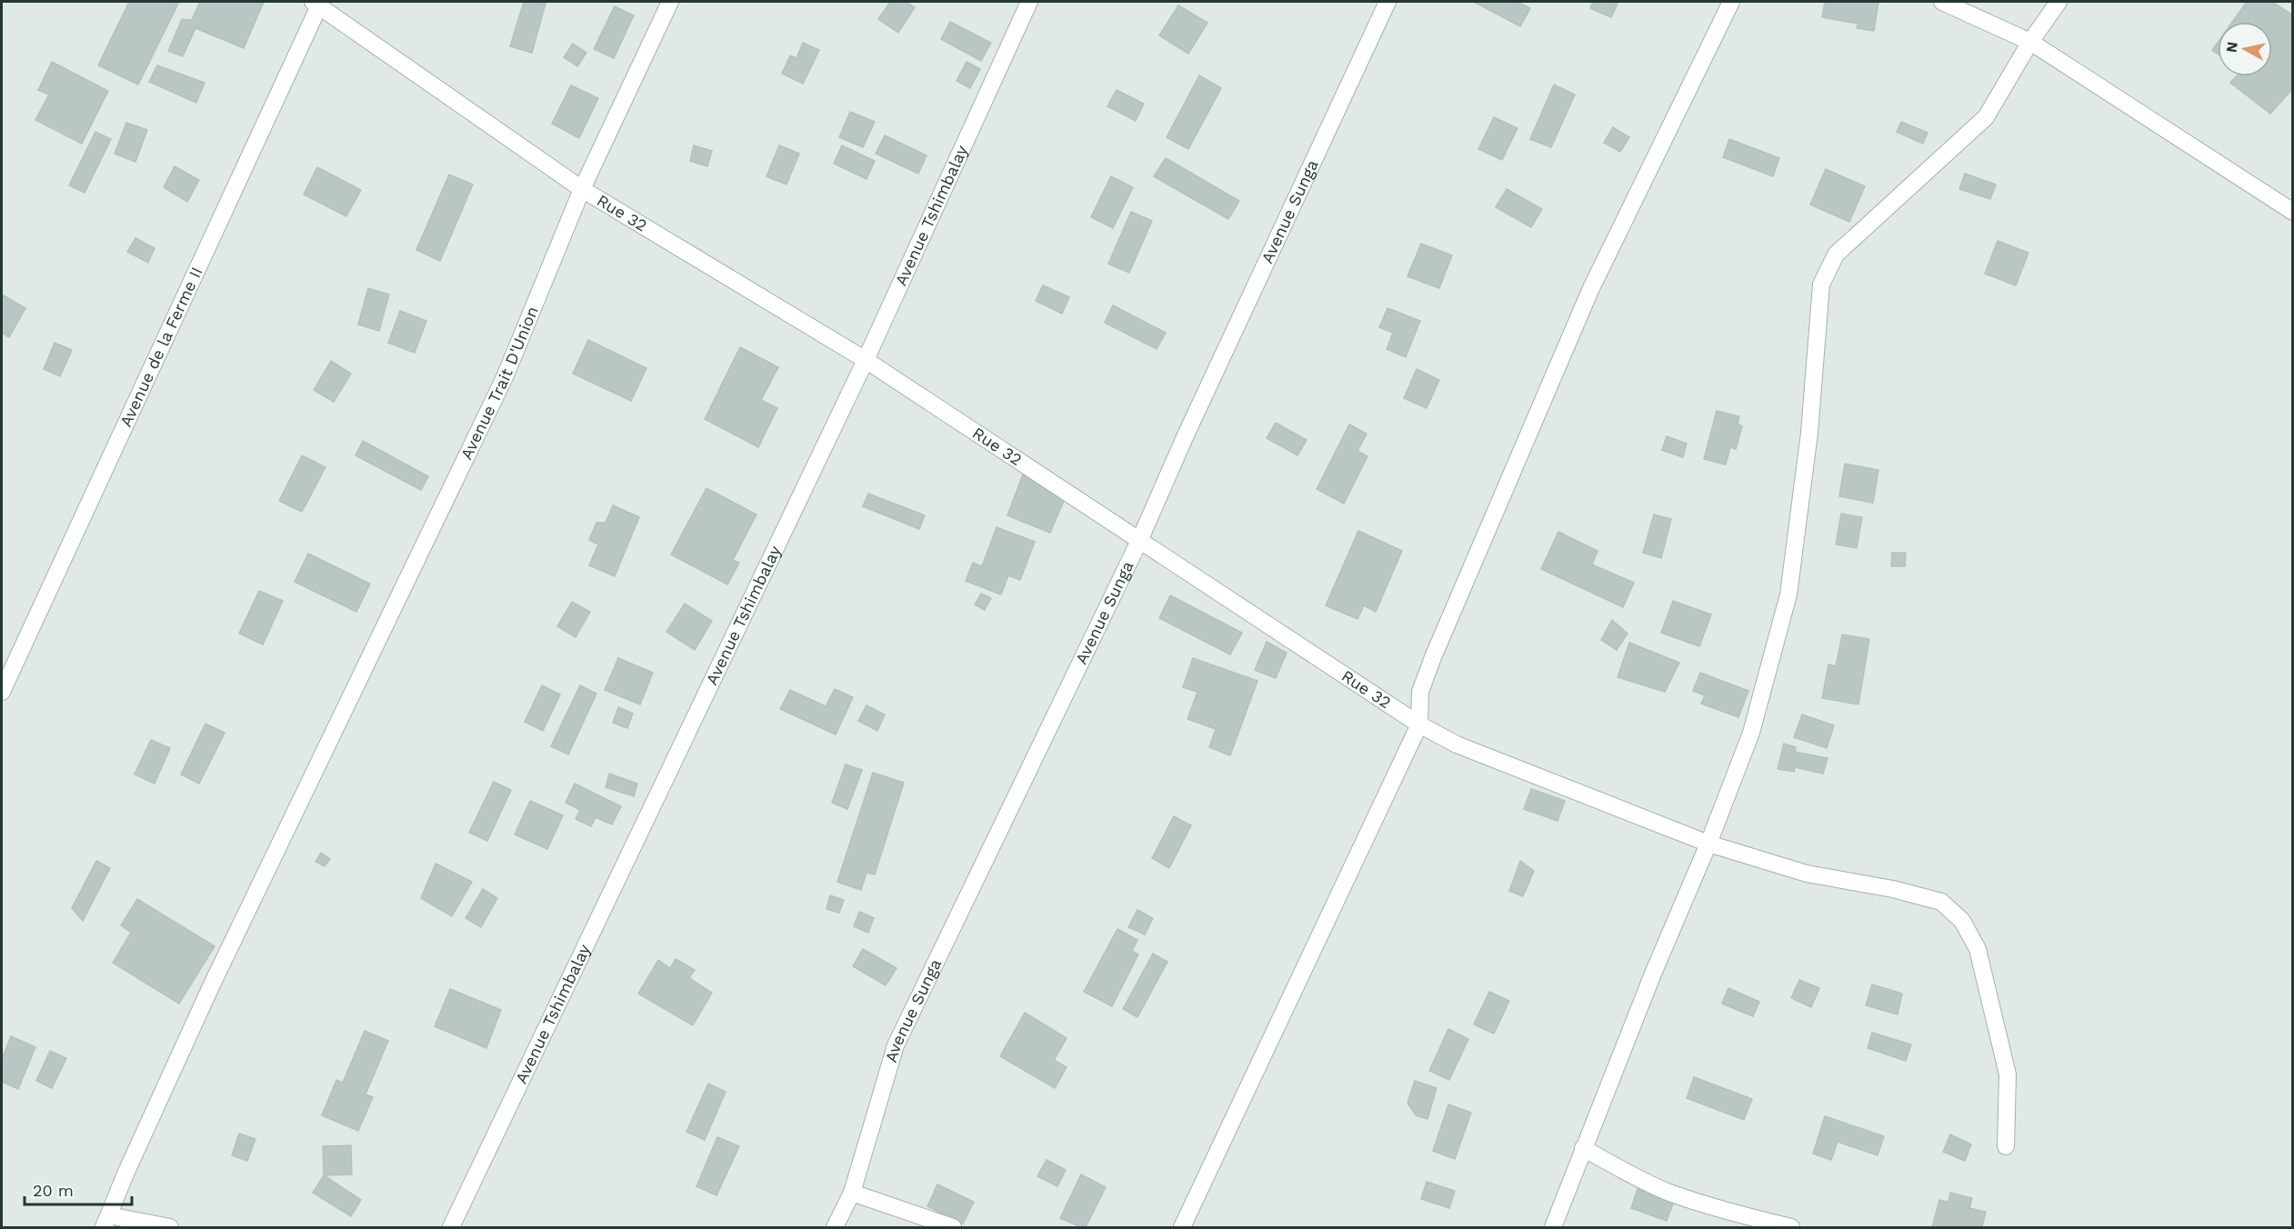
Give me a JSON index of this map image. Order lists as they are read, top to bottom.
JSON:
{
  "streets": {
    "street": [
      "Avenue Sunga",
      "Rue 32",
      "Avenue Tshimbalay",
      "Avenue de la Ferme II",
      "Avenue Trait D'Union"
    ]
  },
  "crossings": [
    ["Avenue Sunga", "Rue 32"],
    ["Rue 32", "Avenue Tshimbalay"],
    ["Rue 32", "Avenue de la Ferme II"],
    ["Rue 32", "Avenue Trait D'Union"]
  ],
  "scale_bar": "20 m",
  "north": "left"
}
